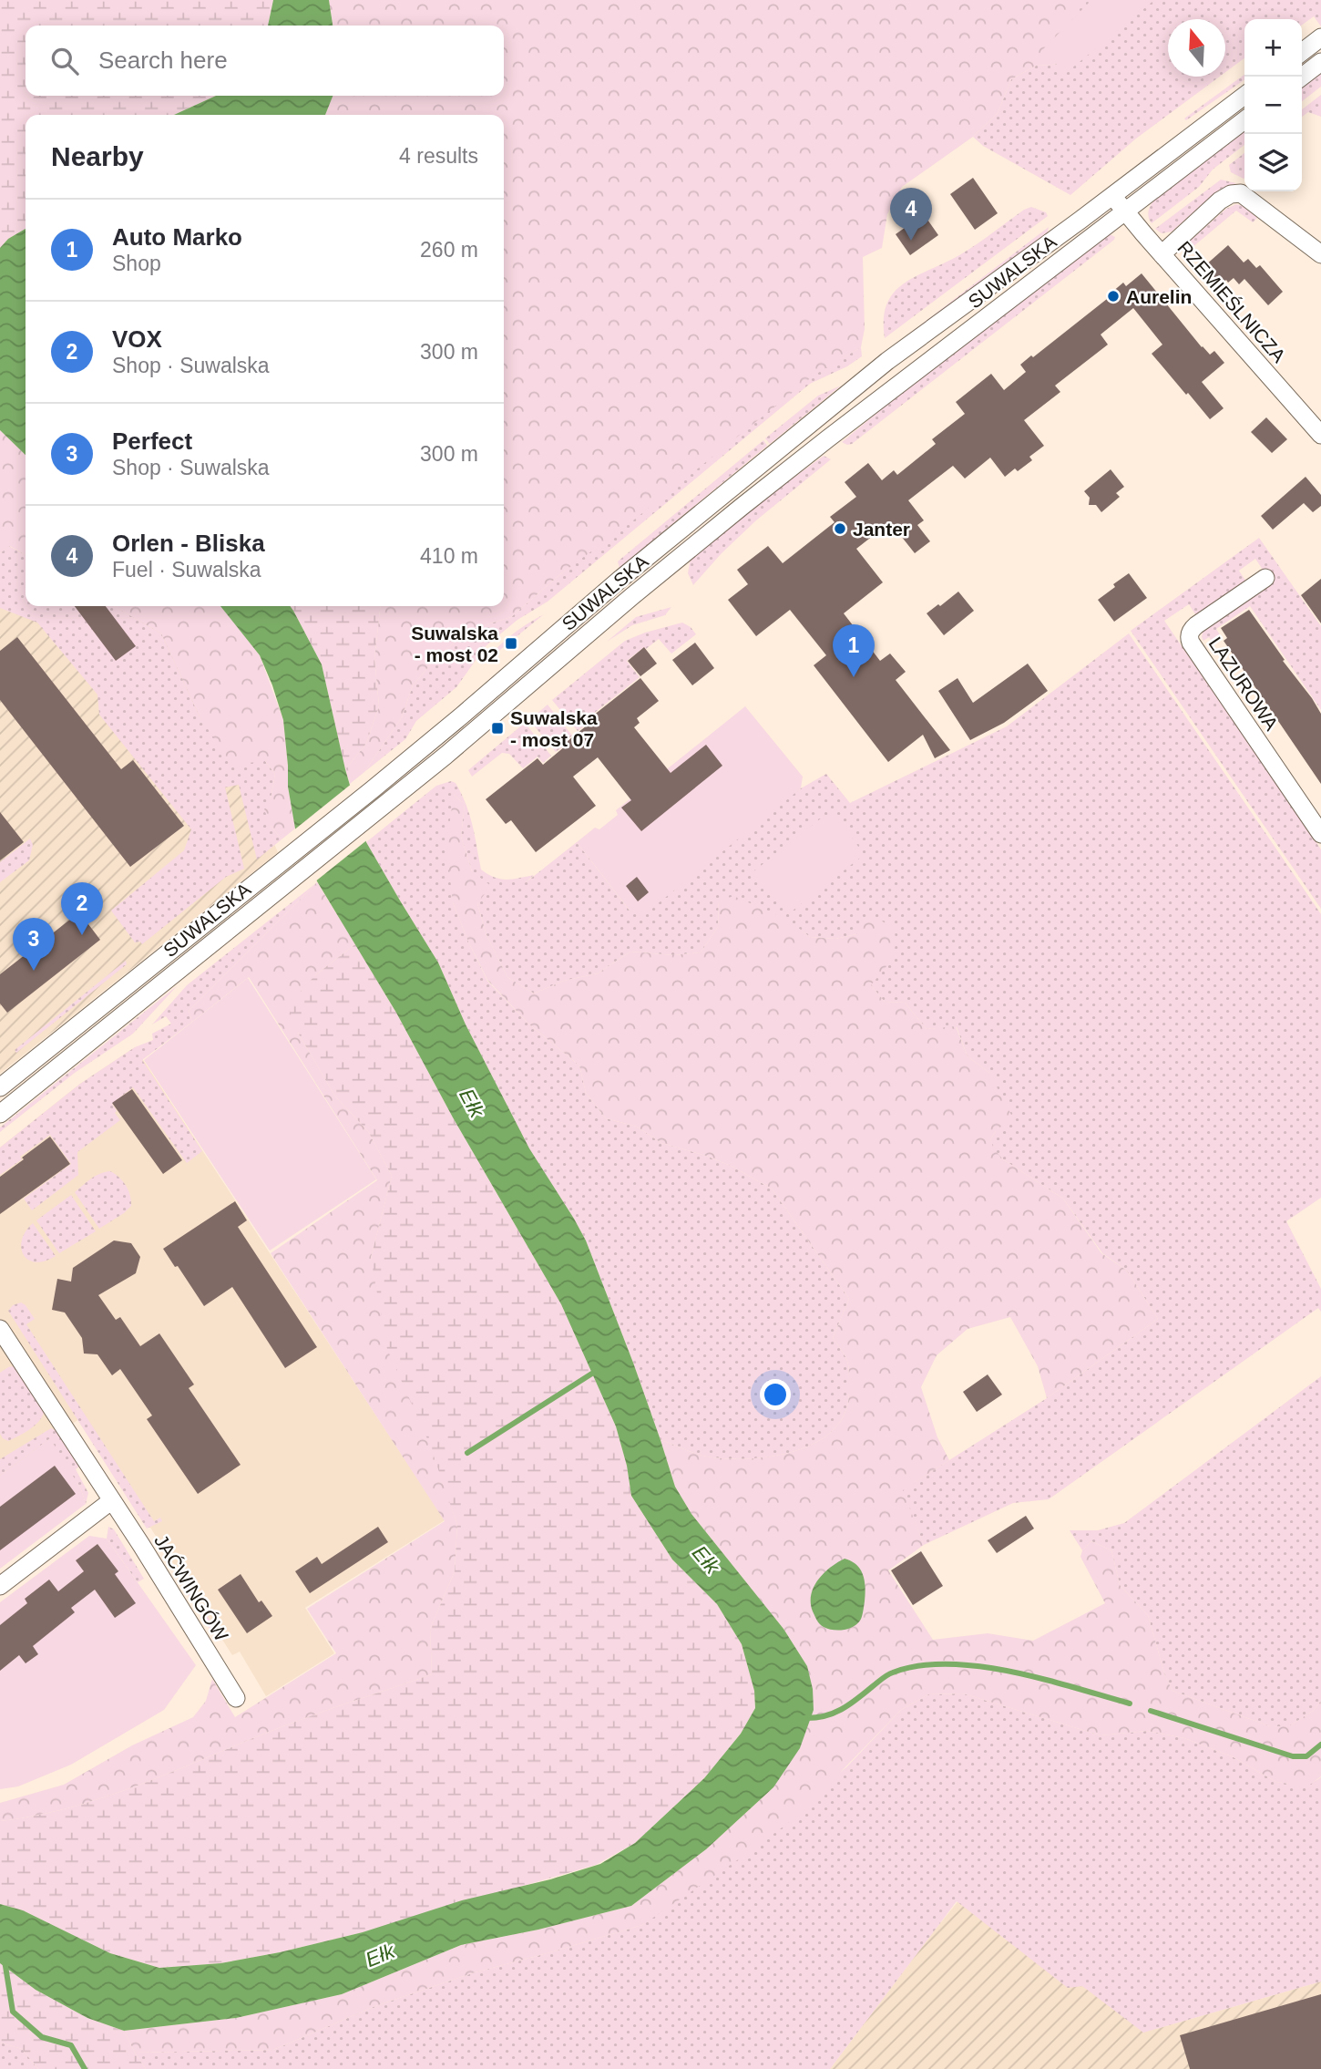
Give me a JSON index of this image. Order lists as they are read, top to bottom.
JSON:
{
  "streets": {
    "street": [
      "SUWALSKA",
      "RZEMIEŚLNICZA",
      "LAZUROWA",
      "JAĆWINGÓW"
    ]
  },
  "crossings": [
    ["SUWALSKA", "RZEMIEŚLNICZA"]
  ],
  "water": ["Ełk"],
  "places": {
    "other": ["Aurelin", "Janter"],
    "transit": ["Suwalska - most 02", "Suwalska - most 07"]
  },
  "north": "top",
  "page": {
    "map_buttons": ["+", "−"],
    "search": "Search here",
    "heading": ["Nearby", "4 results"],
    "pins": [
      "4",
      "1",
      "2",
      "3"
    ],
    "list": [
      {
        "mark": "1",
        "name": "Auto Marko",
        "note": "Shop",
        "value": "260 m"
      },
      {
        "mark": "2",
        "name": "VOX",
        "note": "Shop · Suwalska",
        "value": "300 m"
      },
      {
        "mark": "3",
        "name": "Perfect",
        "note": "Shop · Suwalska",
        "value": "300 m"
      },
      {
        "mark": "4",
        "name": "Orlen - Bliska",
        "note": "Fuel · Suwalska",
        "value": "410 m"
      }
    ]
  }
}
